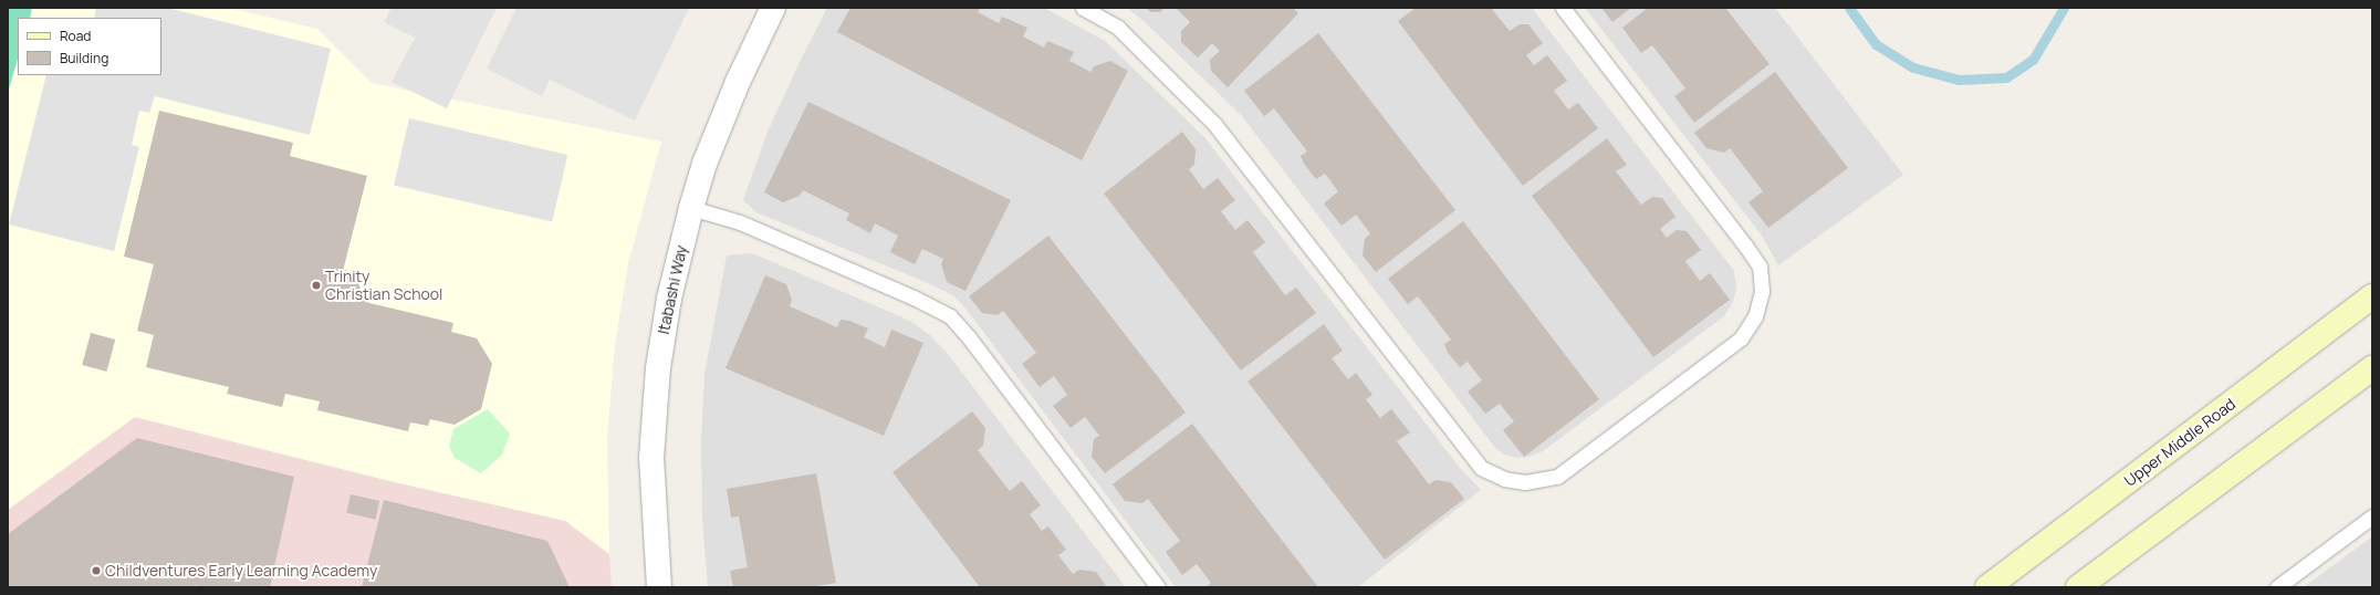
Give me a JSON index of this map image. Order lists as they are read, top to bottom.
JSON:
{
  "streets": {
    "main road": ["Upper Middle Road"],
    "street": ["Itabashi Way"]
  },
  "places": ["Trinity Christian School", "Childventures Early Learning Academy"],
  "legend": ["Road", "Building"]
}
